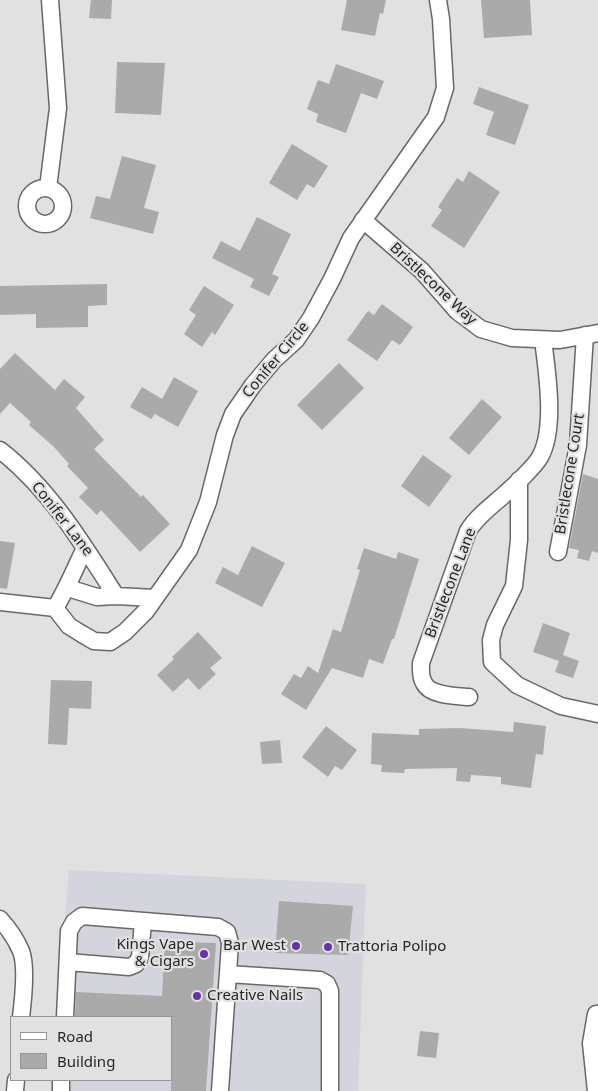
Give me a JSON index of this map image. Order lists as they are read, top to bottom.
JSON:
{
  "streets": {
    "street": [
      "Bristlecone Way",
      "Conifer Circle",
      "Bristlecone Court",
      "Conifer Lane",
      "Bristlecone Lane"
    ]
  },
  "crossings": [
    ["Bristlecone Way", "Conifer Circle"],
    ["Bristlecone Way", "Bristlecone Court"],
    ["Bristlecone Way", "Bristlecone Lane"]
  ],
  "places": [
    "Bar West",
    "Trattoria Polipo",
    "Kings Vape & Cigars",
    "Creative Nails"
  ],
  "legend": ["Road", "Building"]
}
